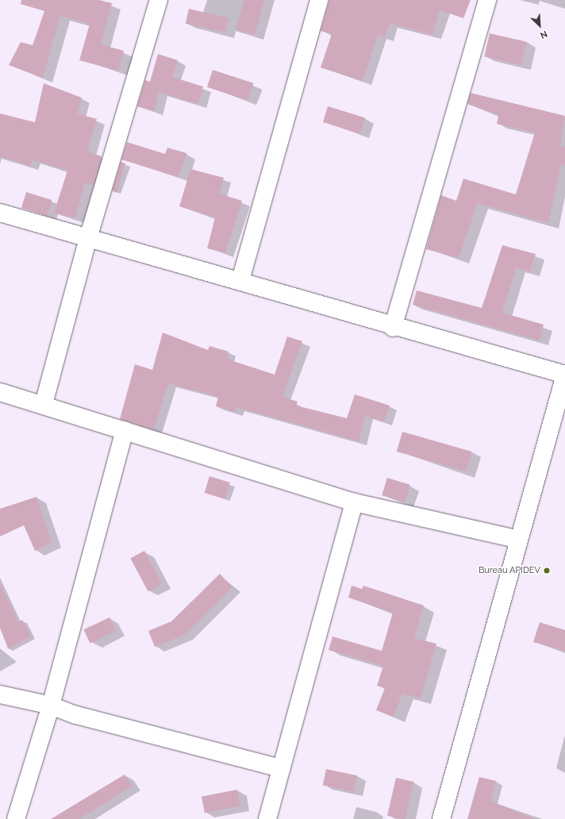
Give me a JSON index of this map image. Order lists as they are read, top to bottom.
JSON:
{
  "places": ["Bureau APIDEV"],
  "north": "bottom right"
}
